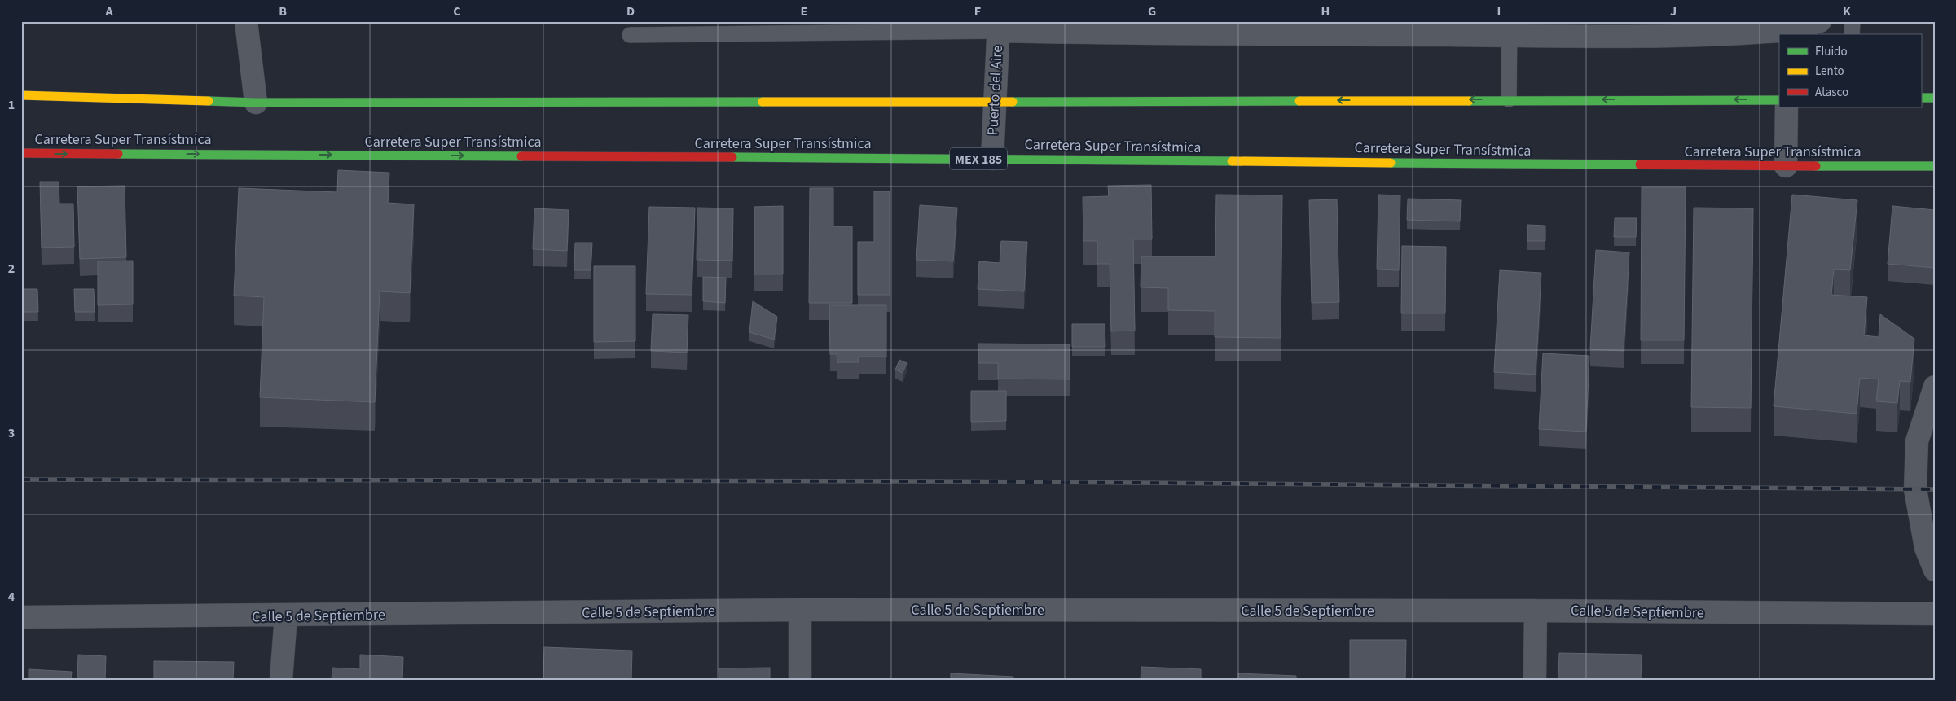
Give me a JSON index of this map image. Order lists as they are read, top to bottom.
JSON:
{
  "streets": {
    "main road": ["Carretera Super Transístmica", "MEX 185"],
    "street": ["Puerto del Aire", "Calle 5 de Septiembre"]
  },
  "crossings": [
    ["Puerto del Aire", "Carretera Super Transístmica"]
  ],
  "legend": ["Fluido", "Lento", "Atasco"],
  "grid": {
    "columns": [
      "A",
      "B",
      "C",
      "D",
      "E",
      "F",
      "G",
      "H",
      "I",
      "J",
      "K"
    ],
    "rows": [
      "1",
      "2",
      "3",
      "4"
    ]
  }
}
